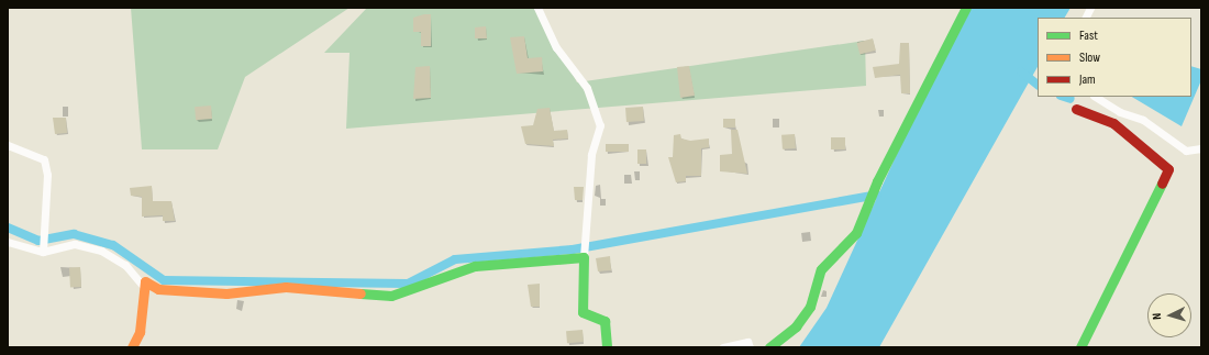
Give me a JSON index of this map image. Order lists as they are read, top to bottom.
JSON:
{
  "legend": ["Fast", "Slow", "Jam"],
  "north": "left"
}
